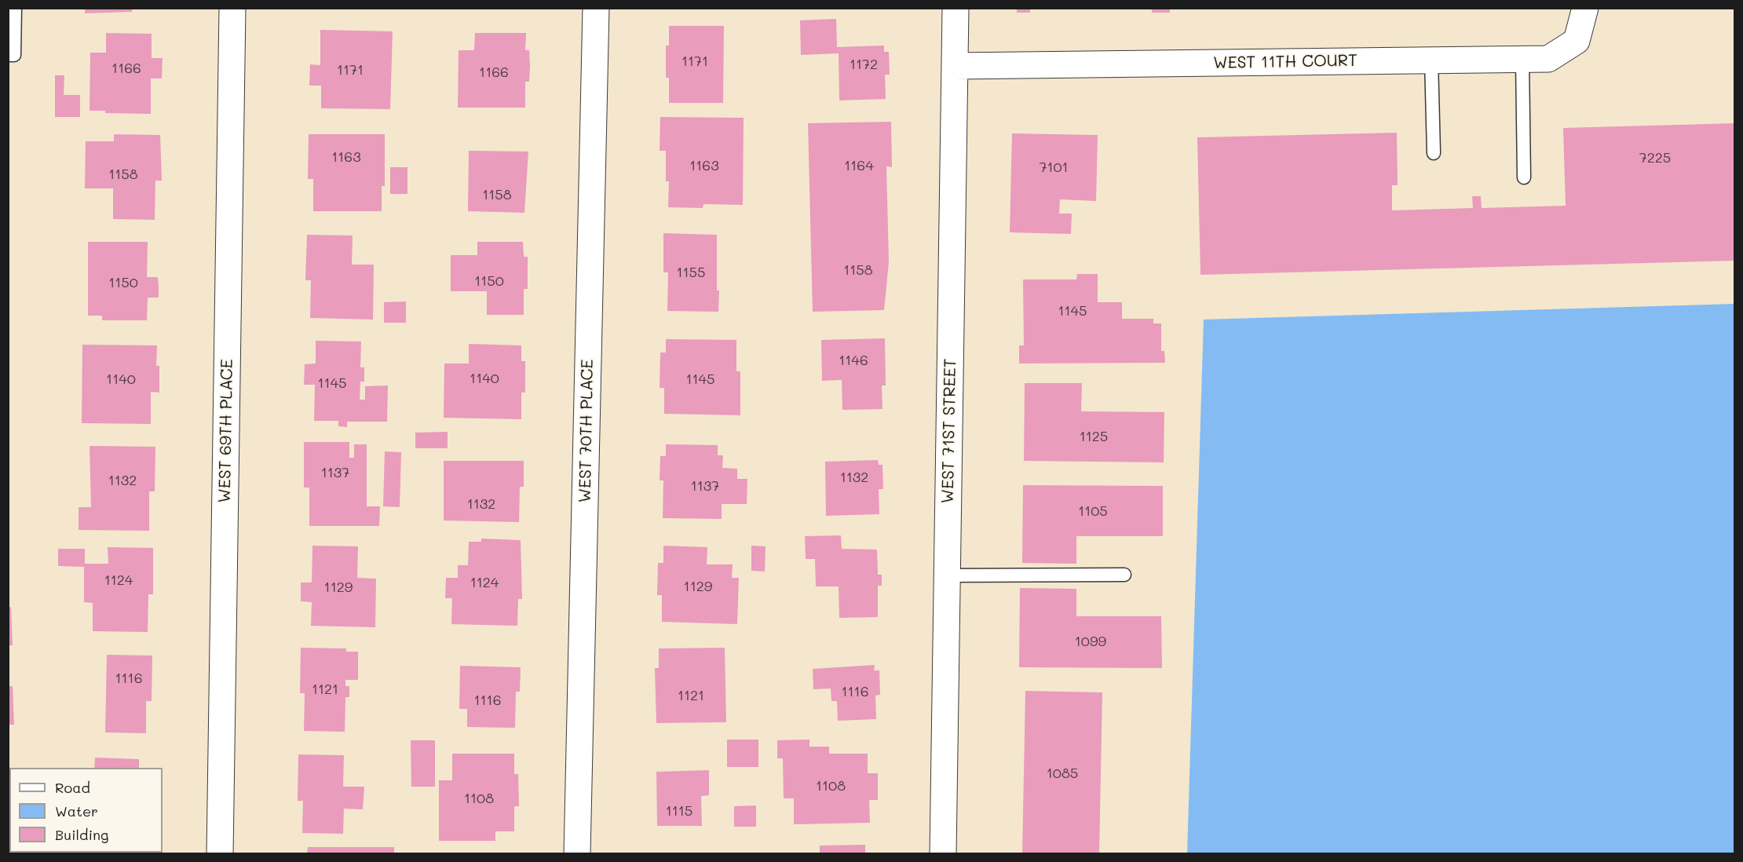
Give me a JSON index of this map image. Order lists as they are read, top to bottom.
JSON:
{
  "streets": {
    "street": [
      "WEST 11TH COURT",
      "WEST 69TH PLACE",
      "WEST 70TH PLACE",
      "WEST 71ST STREET"
    ]
  },
  "crossings": [
    ["WEST 11TH COURT", "WEST 71ST STREET"]
  ],
  "house_numbers": [
    "1171",
    "1172",
    "1166",
    "1171",
    "1166",
    "1163",
    "7225",
    "1163",
    "1164",
    "7101",
    "1158",
    "1158",
    "1158",
    "1155",
    "1150",
    "1150",
    "1145",
    "1146",
    "1140",
    "1140",
    "1145",
    "1145",
    "1125",
    "1137",
    "1132",
    "1132",
    "1137",
    "1132",
    "1105",
    "1124",
    "1124",
    "1129",
    "1129",
    "1099",
    "1116",
    "1121",
    "1116",
    "1121",
    "1116",
    "1085",
    "1108",
    "1108",
    "1115"
  ],
  "legend": ["Road", "Water", "Building"]
}
